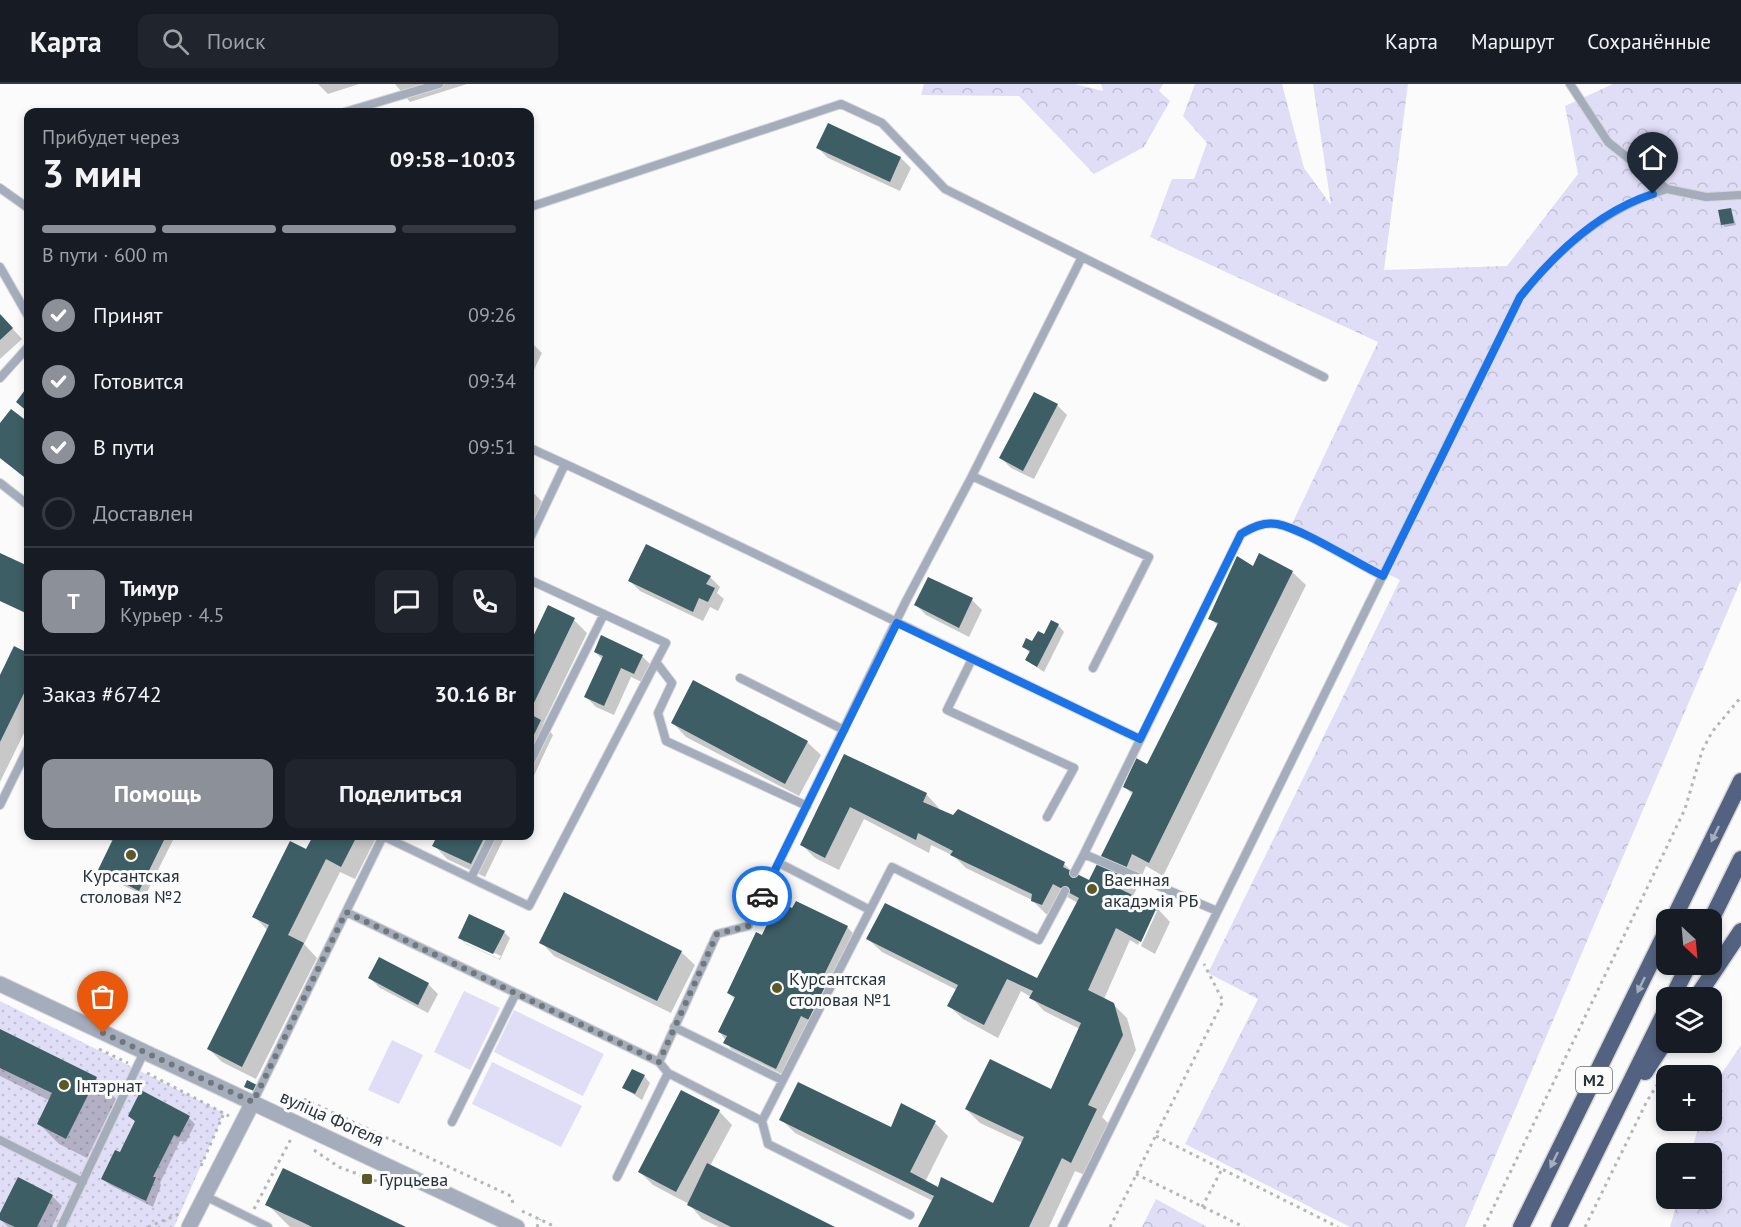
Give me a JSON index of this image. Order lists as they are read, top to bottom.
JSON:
{
  "streets": {
    "highway": ["М2"],
    "street": ["вуліца Фогеля"]
  },
  "places": {
    "other": [
      "Курсантская столовая №2",
      "Ваенная акадэмія РБ",
      "Курсантская столовая №1",
      "Інтэрнат"
    ],
    "transit": ["Гурцьева"]
  },
  "north": "bottom right",
  "page": {
    "header": "Карта",
    "search": "Поиск",
    "nav": ["Карта", "Маршрут", "Сохранённые"],
    "heading": ["3 мин", "Прибудет через", "09:58–10:03"],
    "panel": [
      "Тимур",
      "Курьер · 4.5",
      "Заказ #6742",
      "30.16 Br"
    ],
    "bar": "В пути · 600 m",
    "list": [
      ["Принят", "09:26"],
      ["Готовится", "09:34"],
      ["В пути", "09:51"],
      "Доставлен"
    ],
    "round": "Т",
    "buttons": ["Помощь", "Поделиться"],
    "map_buttons": ["+", "−"]
  }
}
